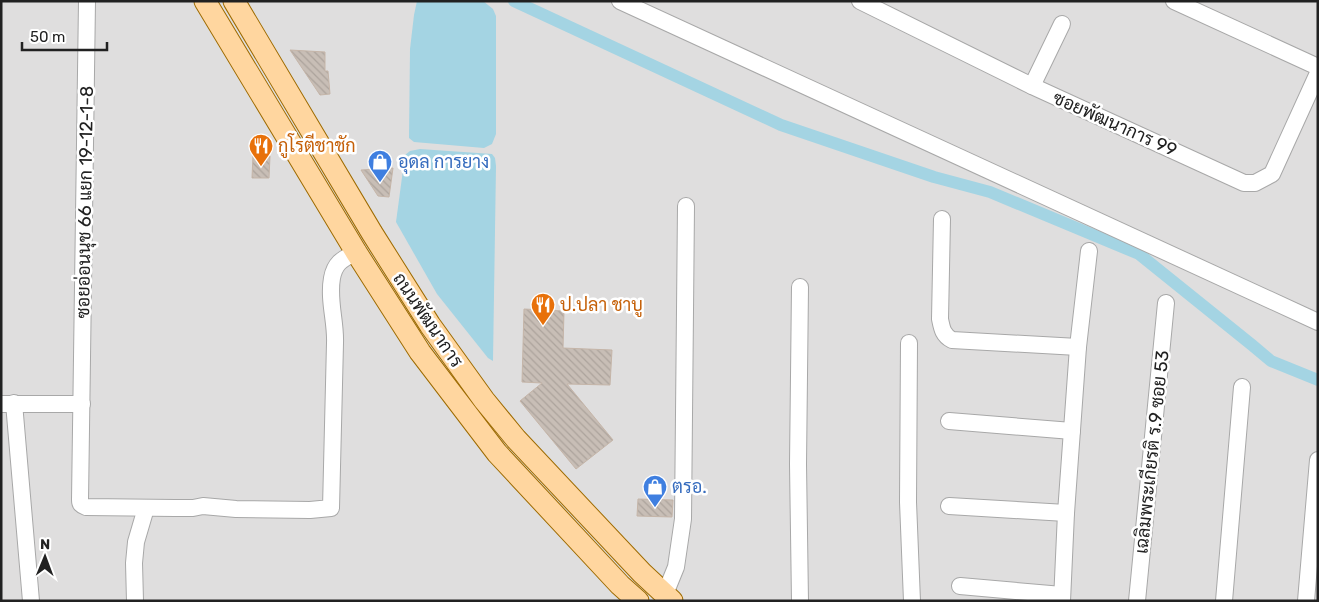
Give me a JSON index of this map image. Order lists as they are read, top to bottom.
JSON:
{
  "streets": {
    "main road": ["ถนนพัฒนาการ"],
    "street": ["ซอยพัฒนาการ 99", "ซอยอ่อนนุช 66 แยก 19-12-1-8", "เฉลิมพระเกียรติ ร.9 ซอย 53"]
  },
  "places": {
    "restaurant": ["กูโรตีชาชัก", "ป.ปลา ชาบู"],
    "shop": ["อุดล การยาง", "ตรอ."]
  },
  "scale_bar": "50 m",
  "north": "top"
}
